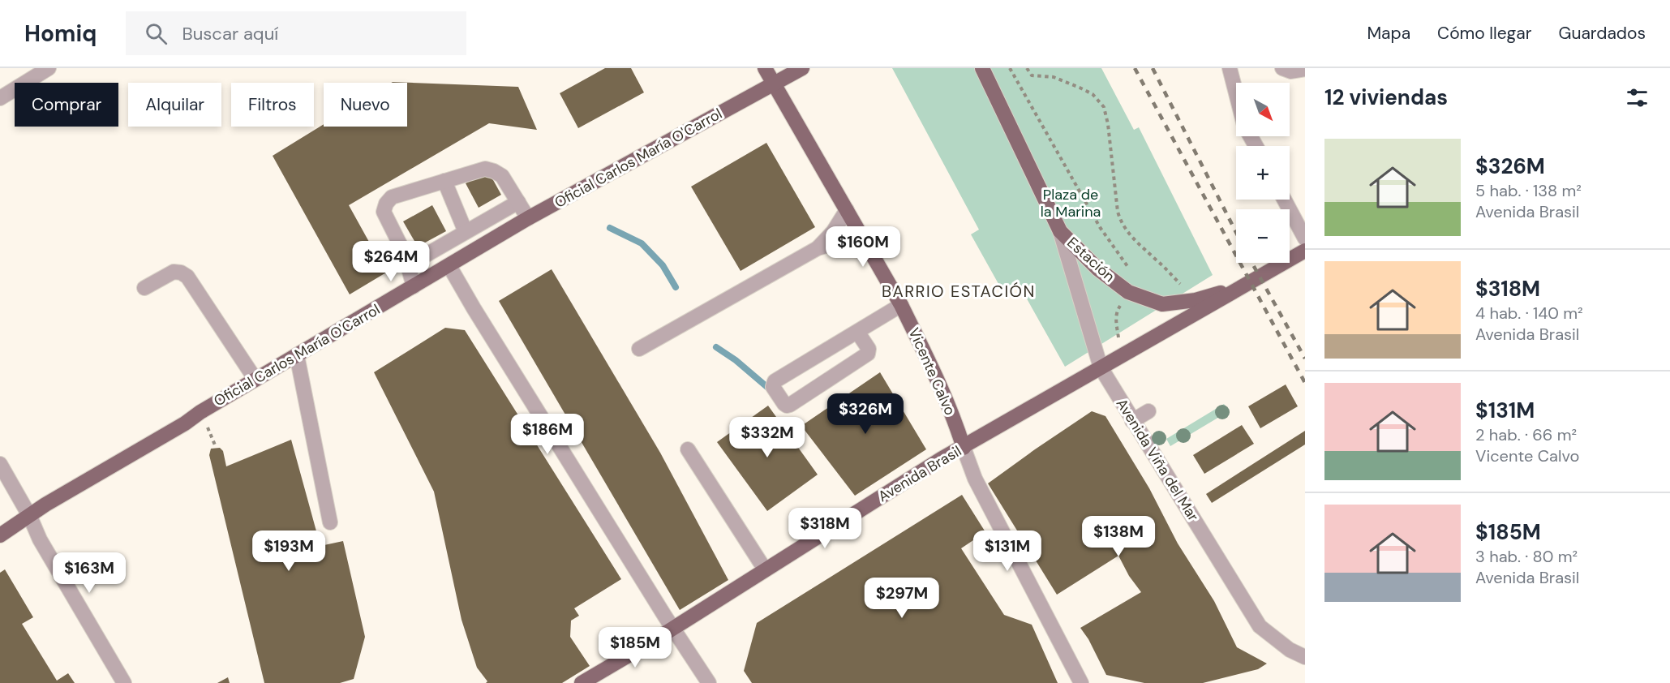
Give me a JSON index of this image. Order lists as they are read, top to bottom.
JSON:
{
  "streets": {
    "main road": [
      "Oficial Carlos María O'Carrol",
      "Estación",
      "Vicente Calvo",
      "Avenida Brasil"
    ],
    "street": ["Avenida Viña del Mar"]
  },
  "crossings": [
    ["Oficial Carlos María O'Carrol", "Vicente Calvo"],
    ["Estación", "Avenida Viña del Mar"],
    ["Estación", "Avenida Brasil"],
    ["Vicente Calvo", "Avenida Brasil"],
    ["Avenida Viña del Mar", "Avenida Brasil"]
  ],
  "districts": ["BARRIO ESTACIÓN"],
  "parks": ["Plaza de la Marina"],
  "north": "bottom right",
  "page": {
    "header": "Homiq",
    "search": "Buscar aquí",
    "nav": ["Mapa", "Cómo llegar", "Guardados"],
    "heading": "12 viviendas",
    "map_buttons": ["+", "−"],
    "chip": [
      "Comprar",
      "Alquilar",
      "Filtros",
      "Nuevo"
    ],
    "list": [
      {
        "name": "$326M",
        "note": "5 hab. · 138 m² · Avenida Brasil"
      },
      {
        "name": "$318M",
        "note": "4 hab. · 140 m² · Avenida Brasil"
      },
      {
        "name": "$131M",
        "note": "2 hab. · 66 m² · Vicente Calvo"
      },
      {
        "name": "$185M",
        "note": "3 hab. · 80 m² · Avenida Brasil"
      }
    ],
    "price": [
      "$160M",
      "$264M",
      "$326M",
      "$186M",
      "$332M",
      "$318M",
      "$138M",
      "$193M",
      "$131M",
      "$163M",
      "$297M",
      "$185M"
    ]
  }
}
